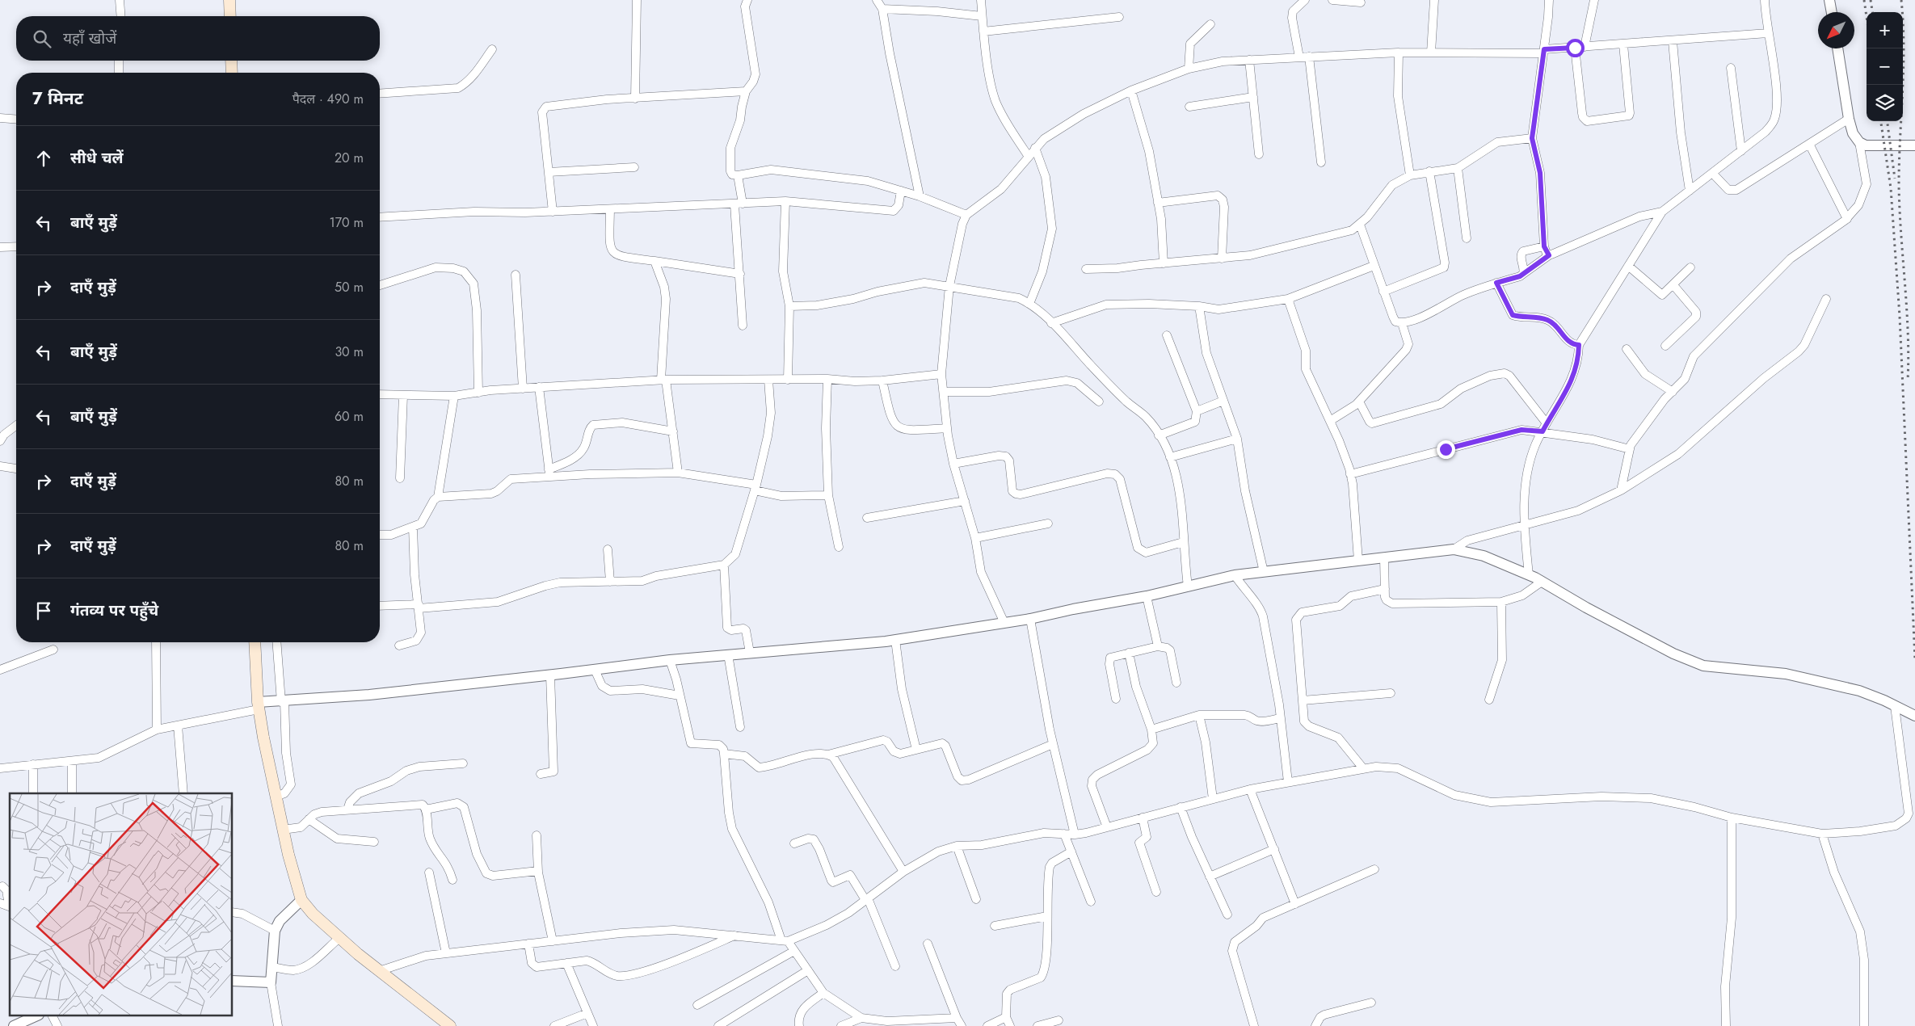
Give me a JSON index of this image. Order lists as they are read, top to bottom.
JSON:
{
  "north": "bottom left",
  "page": {
    "map_buttons": ["+", "−"],
    "search": "यहाँ खोजें",
    "heading": ["7 मिनट", "पैदल · 490 m"],
    "list": [
      ["सीधे चलें", "20 m"],
      ["बाएँ मुड़ें", "170 m"],
      ["दाएँ मुड़ें", "50 m"],
      ["बाएँ मुड़ें", "30 m"],
      ["बाएँ मुड़ें", "60 m"],
      ["दाएँ मुड़ें", "80 m"],
      ["दाएँ मुड़ें", "80 m"],
      "गंतव्य पर पहुँचे"
    ]
  }
}
